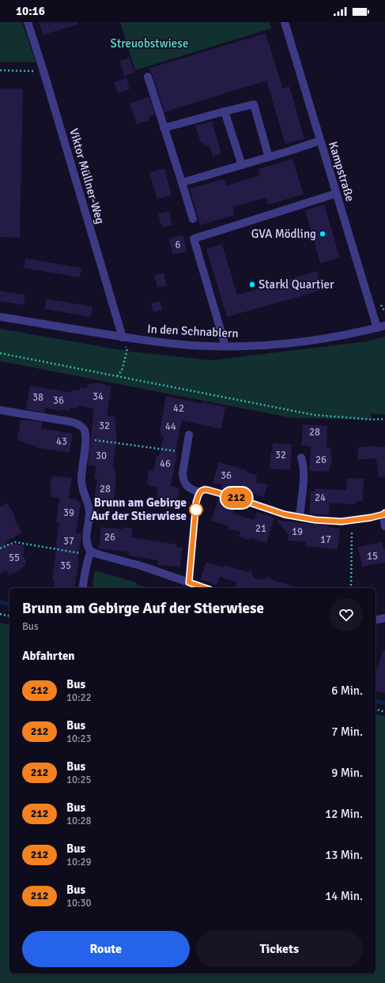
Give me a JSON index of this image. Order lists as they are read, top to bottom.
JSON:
{
  "streets": {
    "street": ["Kampstraße", "Viktor Müllner-Weg", "In den Schnablern"]
  },
  "crossings": [
    ["Kampstraße", "In den Schnablern"],
    ["Viktor Müllner-Weg", "In den Schnablern"]
  ],
  "parks": ["Streuobstwiese"],
  "places": ["GVA Mödling", "Starkl Quartier", "Brunn am Gebirge Auf der Stierwiese"],
  "lines": ["bus line 212"],
  "house_numbers": [
    "6",
    "34",
    "38",
    "36",
    "42",
    "32",
    "44",
    "28",
    "43",
    "32",
    "30",
    "26",
    "46",
    "36",
    "28",
    "24",
    "39",
    "21",
    "19",
    "26",
    "17",
    "37",
    "15",
    "55",
    "35"
  ],
  "page": {
    "status": "10:16",
    "on_map": "212",
    "heading": [
      ["Brunn am Gebirge Auf der Stierwiese", "Bus"],
      "Abfahrten"
    ],
    "list": [
      {
        "mark": "212",
        "name": "Bus",
        "note": "10:22",
        "value": "6 Min."
      },
      {
        "mark": "212",
        "name": "Bus",
        "note": "10:23",
        "value": "7 Min."
      },
      {
        "mark": "212",
        "name": "Bus",
        "note": "10:25",
        "value": "9 Min."
      },
      {
        "mark": "212",
        "name": "Bus",
        "note": "10:28",
        "value": "12 Min."
      },
      {
        "mark": "212",
        "name": "Bus",
        "note": "10:29",
        "value": "13 Min."
      },
      {
        "mark": "212",
        "name": "Bus",
        "note": "10:30",
        "value": "14 Min."
      }
    ],
    "buttons": ["Route", "Tickets"]
  }
}
